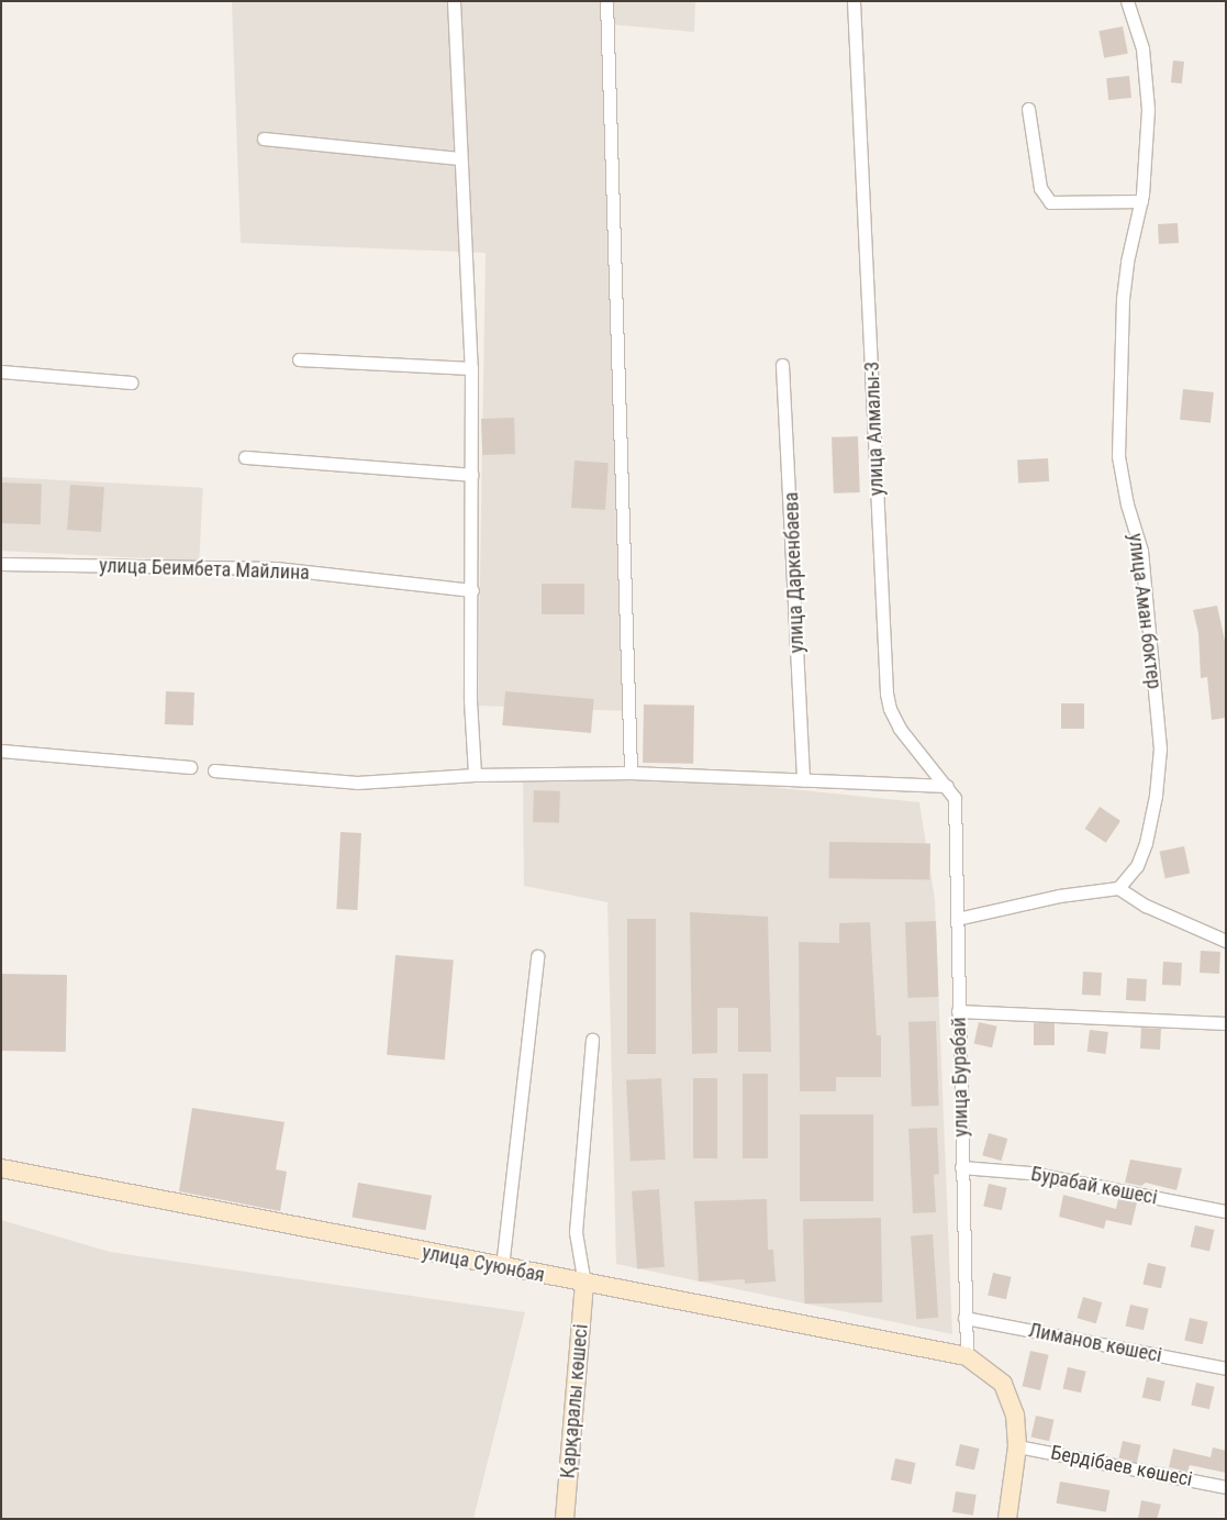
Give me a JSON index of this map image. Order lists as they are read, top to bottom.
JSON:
{
  "streets": {
    "street": [
      "улица Алмалы-3",
      "улица Беимбета Майлина",
      "улица Даркенбаева",
      "улица Аман боктер",
      "улица Бурабай",
      "Бурабай көшесі",
      "улица Суюнбая",
      "Лиманов көшесі",
      "Қарқаралы көшесі",
      "Бердібаев көшесі"
    ]
  },
  "crossings": [
    ["улица Алмалы-3", "улица Бурабай"],
    ["улица Бурабай", "Бурабай көшесі"],
    ["улица Бурабай", "улица Суюнбая"],
    ["улица Бурабай", "Лиманов көшесі"],
    ["улица Суюнбая", "Қарқаралы көшесі"]
  ]
}
